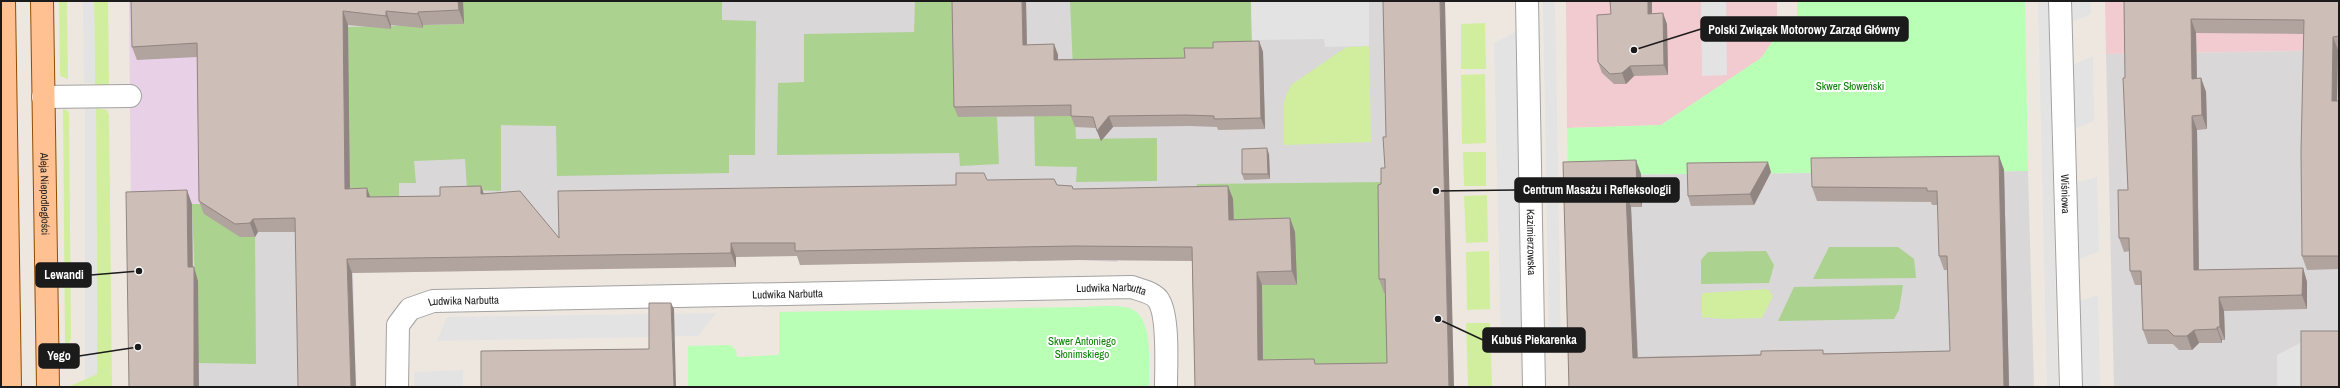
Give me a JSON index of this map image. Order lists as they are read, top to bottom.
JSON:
{
  "streets": {
    "main road": ["Aleja Niepodległości"],
    "street": ["Wiśniowa", "Kazimierzowska", "Ludwika Narbutta"]
  },
  "parks": ["Skwer Słoweński", "Skwer Antoniego Słonimskiego"],
  "places": [
    "Polski Związek Motorowy Zarząd Główny",
    "Centrum Masażu i Refleksologii",
    "Lewandi",
    "Kubuś Piekarenka",
    "Yego"
  ]
}
